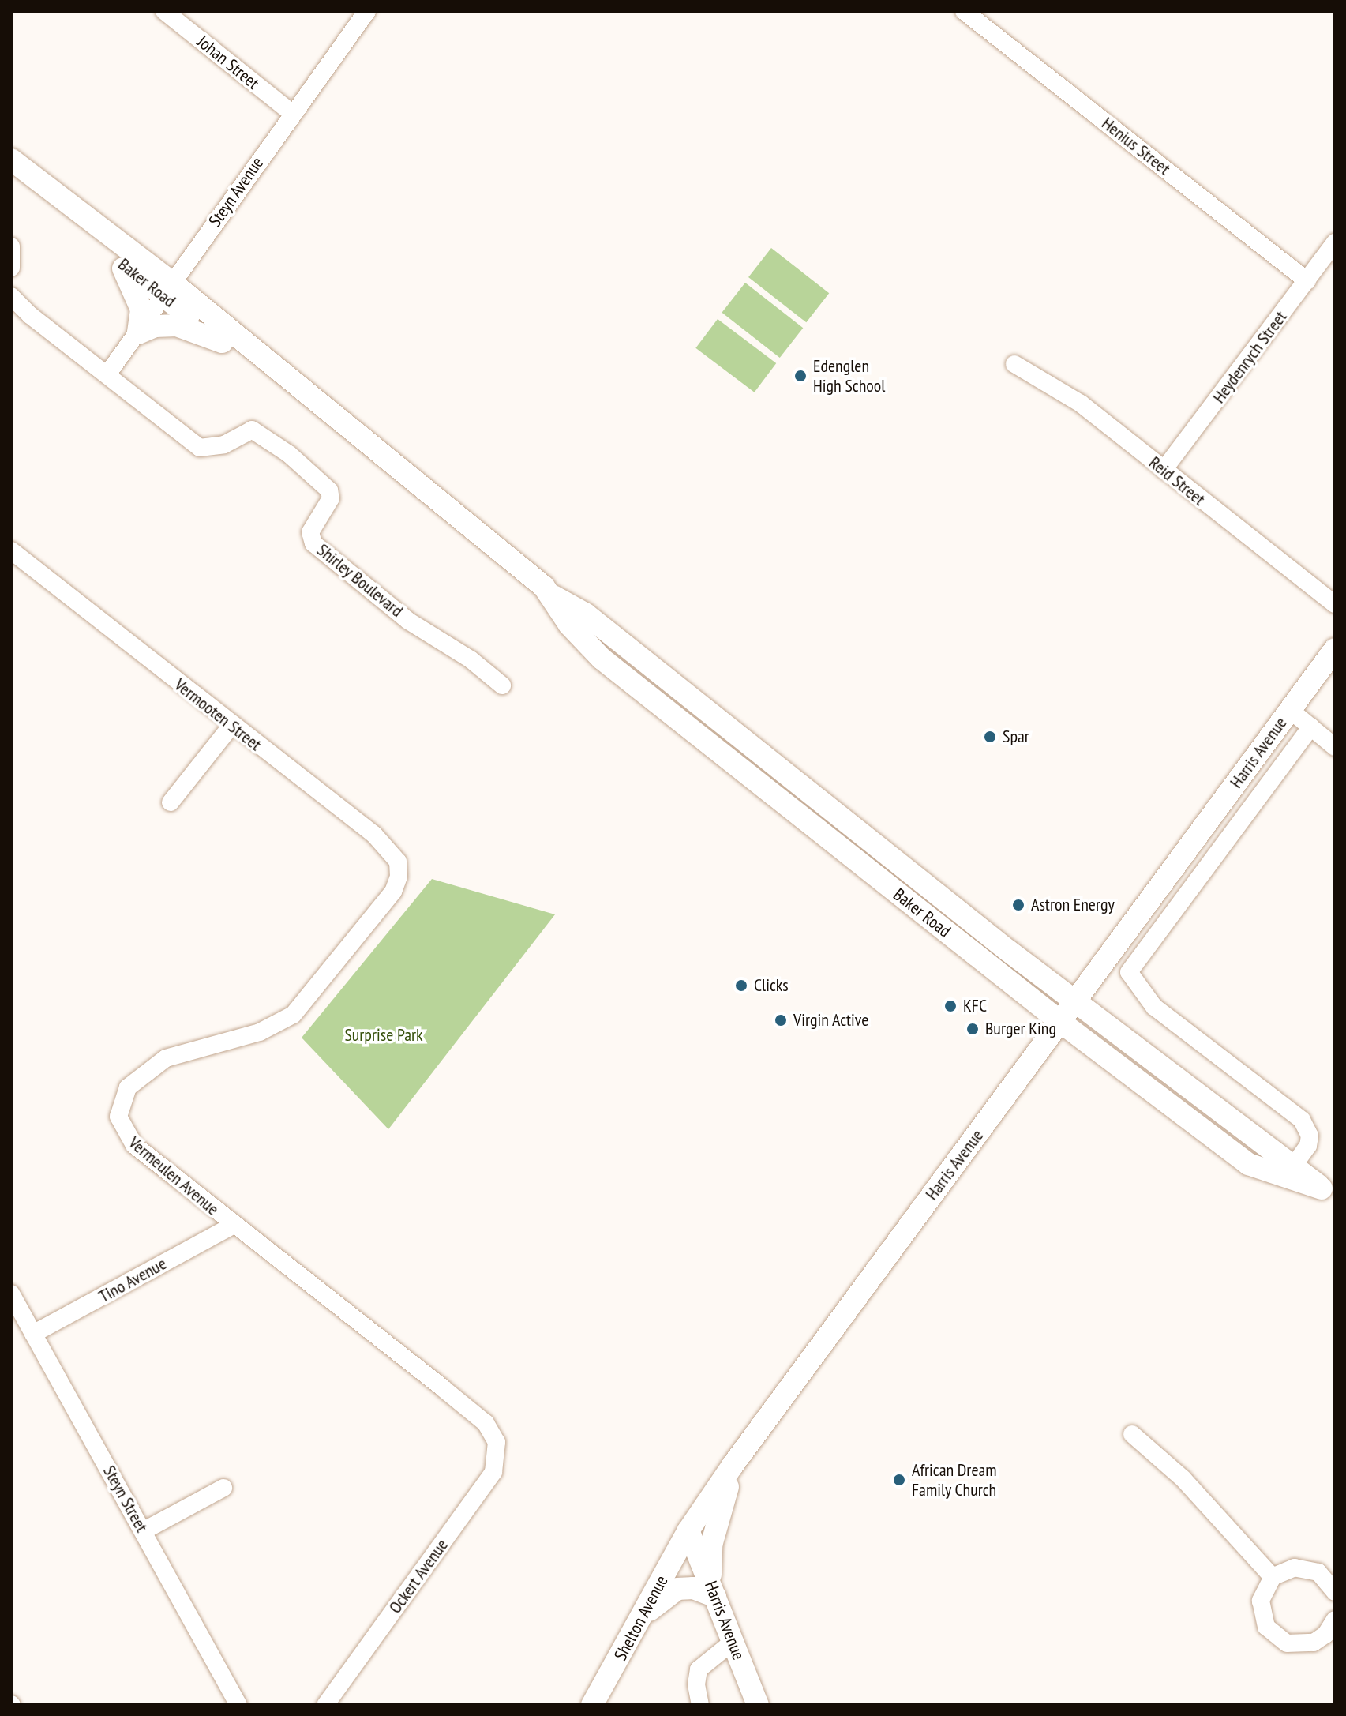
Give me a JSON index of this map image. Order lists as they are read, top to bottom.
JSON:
{
  "streets": {
    "main road": ["Baker Road", "Harris Avenue", "Shelton Avenue"],
    "street": [
      "Johan Street",
      "Henius Street",
      "Steyn Avenue",
      "Heydenrych Street",
      "Reid Street",
      "Shirley Boulevard",
      "Vermooten Street",
      "Vermeulen Avenue",
      "Tino Avenue",
      "Steyn Street",
      "Ockert Avenue"
    ]
  },
  "crossings": [
    ["Johan Street", "Steyn Avenue"],
    ["Henius Street", "Heydenrych Street"],
    ["Steyn Avenue", "Baker Road"],
    ["Steyn Avenue", "Shirley Boulevard"],
    ["Baker Road", "Harris Avenue"],
    ["Heydenrych Street", "Reid Street"],
    ["Vermooten Street", "Vermeulen Avenue"],
    ["Harris Avenue", "Shelton Avenue"],
    ["Vermeulen Avenue", "Tino Avenue"],
    ["Vermeulen Avenue", "Ockert Avenue"],
    ["Tino Avenue", "Steyn Street"]
  ],
  "parks": ["Surprise Park"],
  "places": [
    "Edenglen High School",
    "Spar",
    "Astron Energy",
    "Clicks",
    "KFC",
    "Virgin Active",
    "Burger King",
    "African Dream Family Church"
  ]
}
